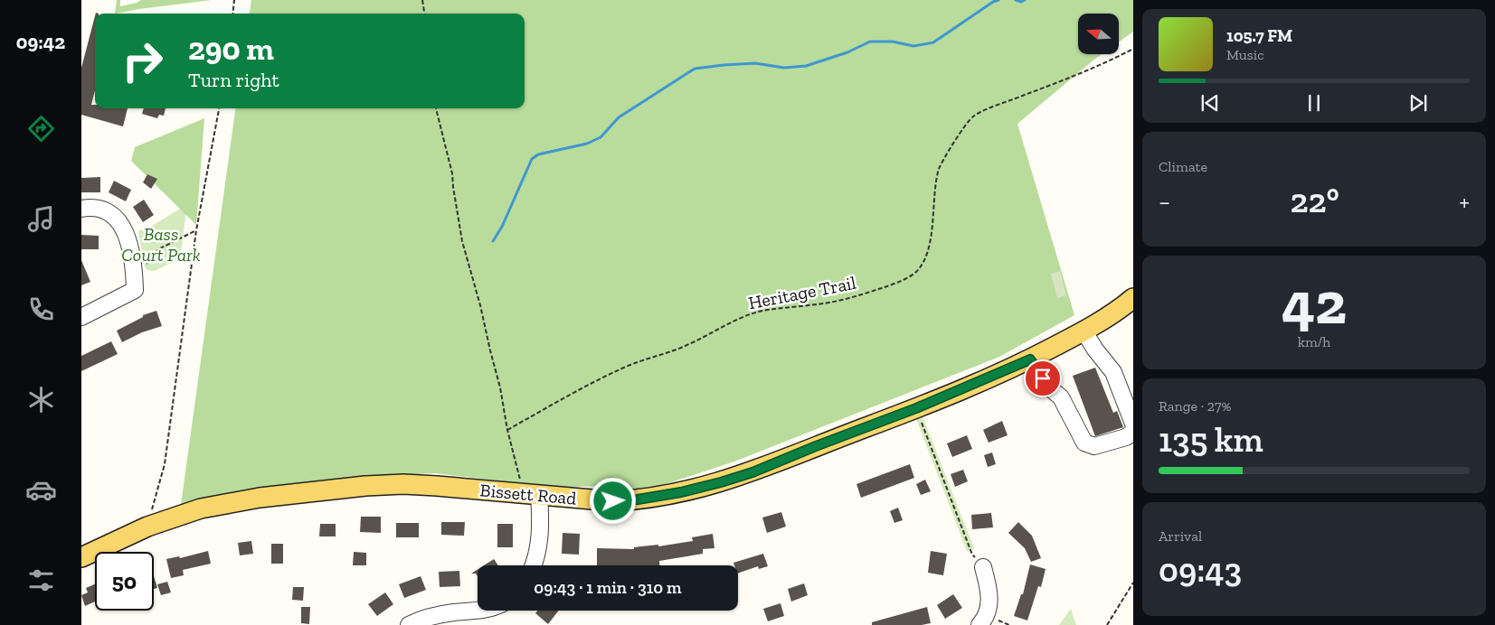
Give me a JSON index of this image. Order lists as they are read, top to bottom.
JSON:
{
  "streets": {
    "main road": ["Bissett Road"],
    "path": ["Heritage Trail"]
  },
  "parks": ["Bass Court Park"],
  "north": "left",
  "page": {
    "tabs": "09:42",
    "turn": ["290 m", "Turn right"],
    "song": ["105.7 FM", "Music"],
    "tile": [
      "Climate",
      ["42", "km/h"],
      ["Range · 27%", "135 km"],
      ["Arrival", "09:43"]
    ],
    "heat": ["−", "22°", "+"],
    "limit": "50",
    "trip": "09:43 · 1 min · 310 m"
  }
}
